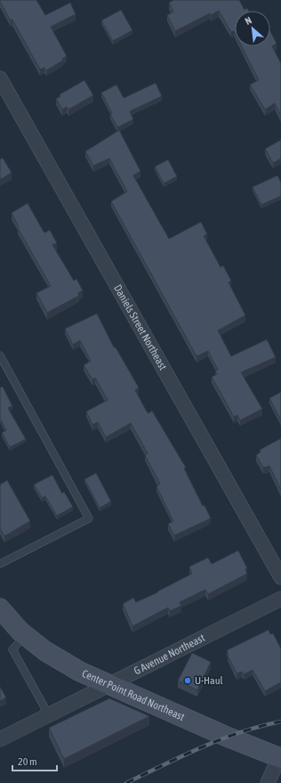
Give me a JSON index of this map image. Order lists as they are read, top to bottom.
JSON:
{
  "streets": {
    "main road": ["Center Point Road Northeast"],
    "street": ["Daniels Street Northeast", "G Avenue Northeast"]
  },
  "crossings": [
    ["G Avenue Northeast", "Center Point Road Northeast"]
  ],
  "places": ["U-Haul"],
  "scale_bar": "20 m",
  "north": "top left"
}
